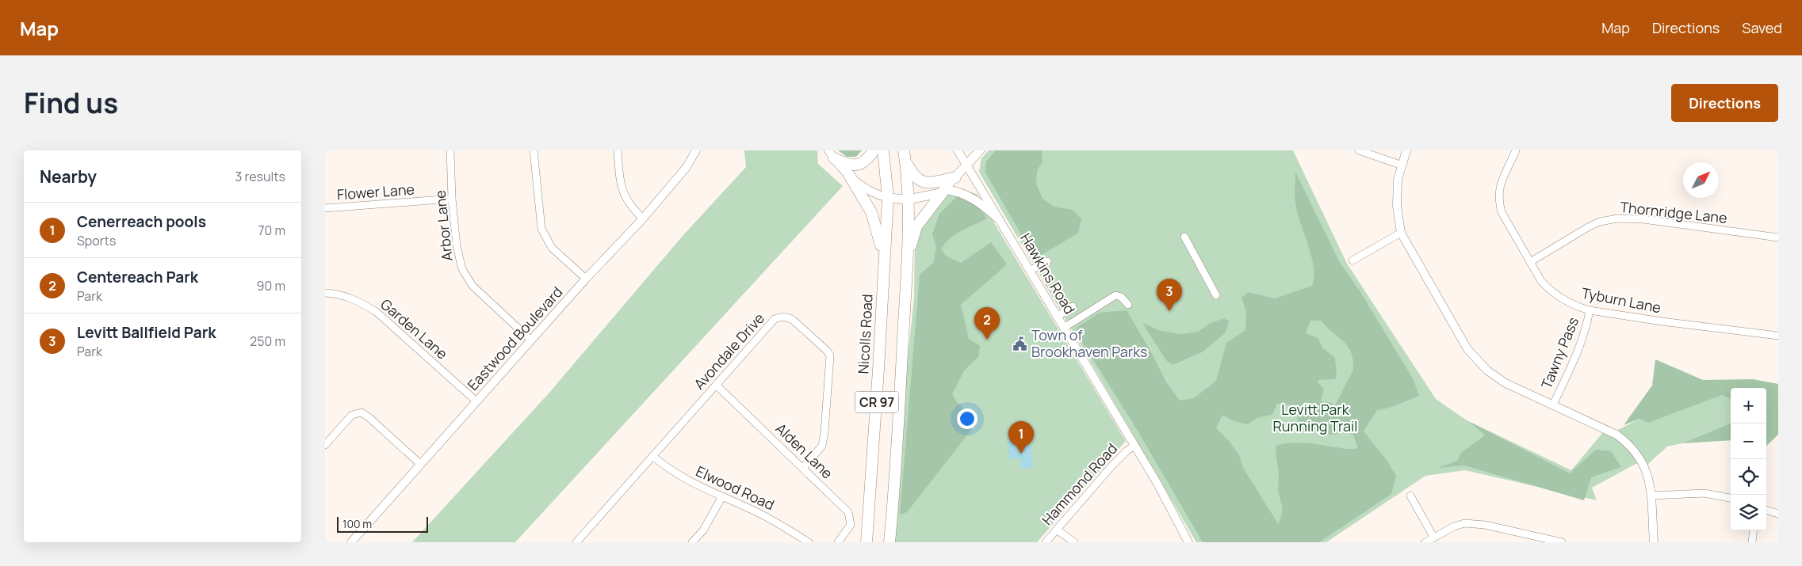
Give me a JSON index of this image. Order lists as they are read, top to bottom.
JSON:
{
  "streets": {
    "highway": ["Nicolls Road", "CR 97"],
    "street": [
      "Flower Lane",
      "Thornridge Lane",
      "Arbor Lane",
      "Hawkins Road",
      "Tyburn Lane",
      "Garden Lane",
      "Eastwood Boulevard",
      "Avondale Drive",
      "Tawny Pass",
      "Alden Lane",
      "Hammond Road",
      "Elwood Road"
    ]
  },
  "crossings": [
    ["Flower Lane", "Arbor Lane"],
    ["Thornridge Lane", "Tyburn Lane"],
    ["Arbor Lane", "Eastwood Boulevard"],
    ["Hawkins Road", "Hammond Road"],
    ["Tyburn Lane", "Tawny Pass"],
    ["Garden Lane", "Eastwood Boulevard"],
    ["Avondale Drive", "Alden Lane"],
    ["Avondale Drive", "Elwood Road"]
  ],
  "parks": ["Levitt Park Running Trail"],
  "places": {
    "public building": ["Town of Brookhaven Parks"]
  },
  "scale_bar": "100 m",
  "north": "top right",
  "page": {
    "header": "Map",
    "nav": ["Map", "Directions", "Saved"],
    "title": "Find us",
    "buttons": "Directions",
    "heading": ["Nearby", "3 results"],
    "list": [
      {
        "mark": "1",
        "name": "Cenerreach pools",
        "note": "Sports",
        "value": "70 m"
      },
      {
        "mark": "2",
        "name": "Centereach Park",
        "note": "Park",
        "value": "90 m"
      },
      {
        "mark": "3",
        "name": "Levitt Ballfield Park",
        "note": "Park",
        "value": "250 m"
      }
    ],
    "pins": ["3", "2", "1"],
    "map_buttons": ["+", "−"],
    "scale": "100 m"
  }
}
